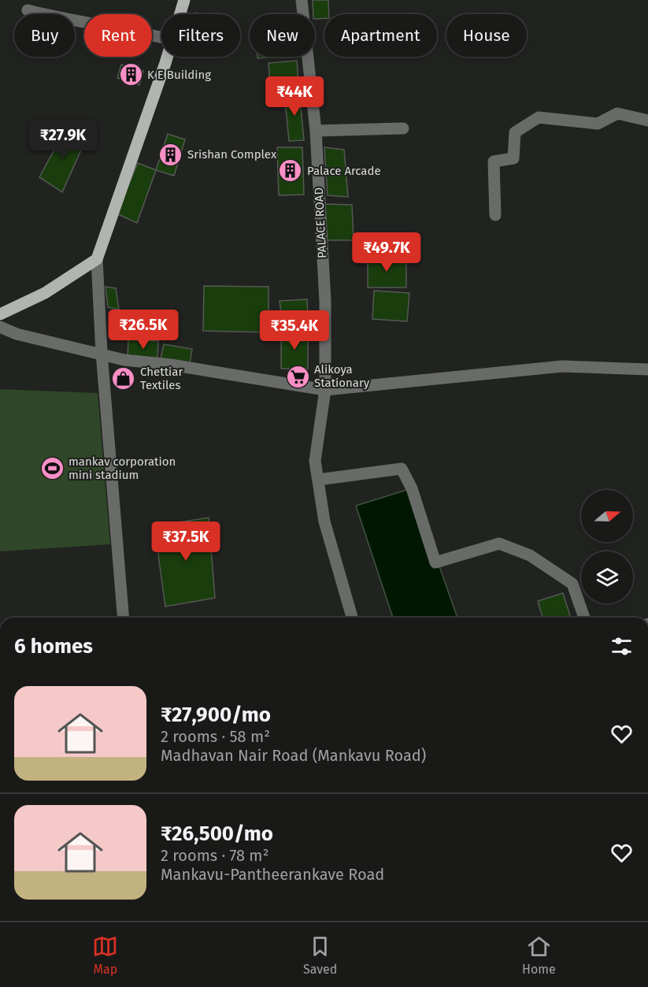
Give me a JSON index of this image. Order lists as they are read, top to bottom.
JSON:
{
  "streets": {
    "street": ["PALACE ROAD"]
  },
  "places": {
    "building": ["K E Building", "Srishan Complex", "Palace Arcade"],
    "supermarket": ["Alikoya Stationary"],
    "shop": ["Chettiar Textiles"],
    "sports": ["mankav corporation mini stadium"]
  },
  "north": "right",
  "page": {
    "chip": [
      "Buy",
      "Rent",
      "Filters",
      "New",
      "Apartment",
      "House"
    ],
    "price": [
      "₹44K",
      "₹27.9K",
      "₹49.7K",
      "₹26.5K",
      "₹35.4K",
      "₹37.5K"
    ],
    "heading": "6 homes",
    "list": [
      {
        "name": "₹27,900/mo",
        "note": "2 rooms · 58 m² · Madhavan Nair Road (Mankavu Road)"
      },
      {
        "name": "₹26,500/mo",
        "note": "2 rooms · 78 m² · Mankavu-Pantheerankave Road"
      }
    ],
    "tabs": ["Map", "Saved", "Home"]
  }
}
